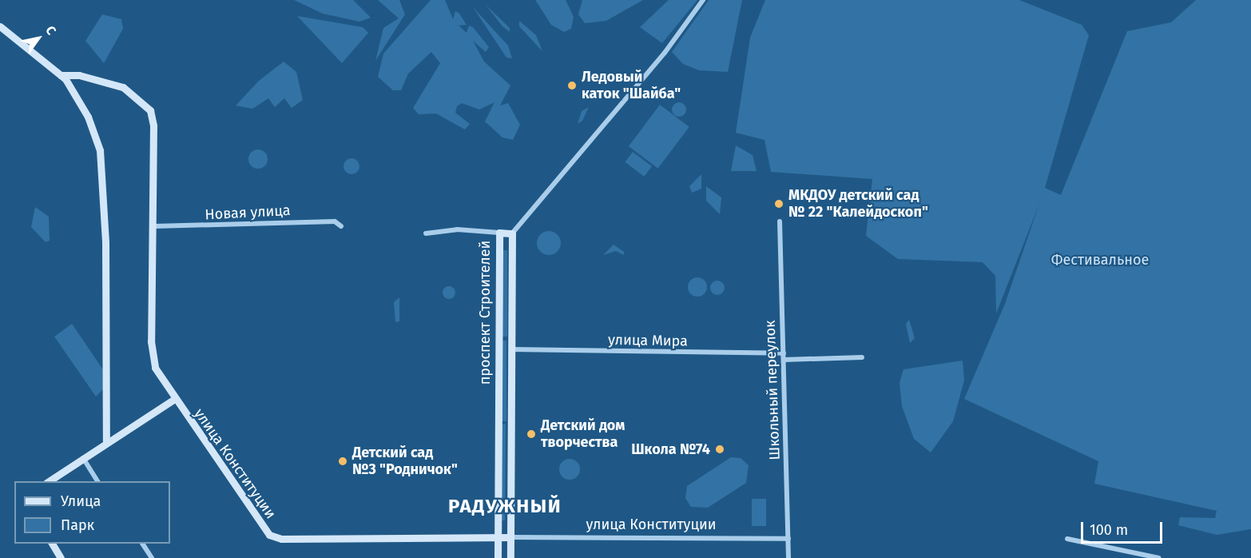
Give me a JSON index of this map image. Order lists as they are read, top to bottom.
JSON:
{
  "streets": {
    "street": [
      "Новая улица",
      "проспект Строителей",
      "улица Мира",
      "Школьный переулок",
      "улица Конституции"
    ]
  },
  "crossings": [
    ["Новая улица", "улица Конституции"],
    ["проспект Строителей", "улица Мира"],
    ["проспект Строителей", "улица Конституции"],
    ["улица Мира", "Школьный переулок"],
    ["Школьный переулок", "улица Конституции"]
  ],
  "districts": ["РАДУЖНЫЙ"],
  "parks": ["Фестивальное"],
  "places": [
    "Ледовый каток \"Шайба\"",
    "МКДОУ детский сад № 22 \"Калейдоскоп\"",
    "Детский дом творчества",
    "Школа №74",
    "Детский сад №3 \"Родничок\""
  ],
  "legend": ["Улица", "Парк"],
  "scale_bar": "100 m",
  "north": "top right"
}
